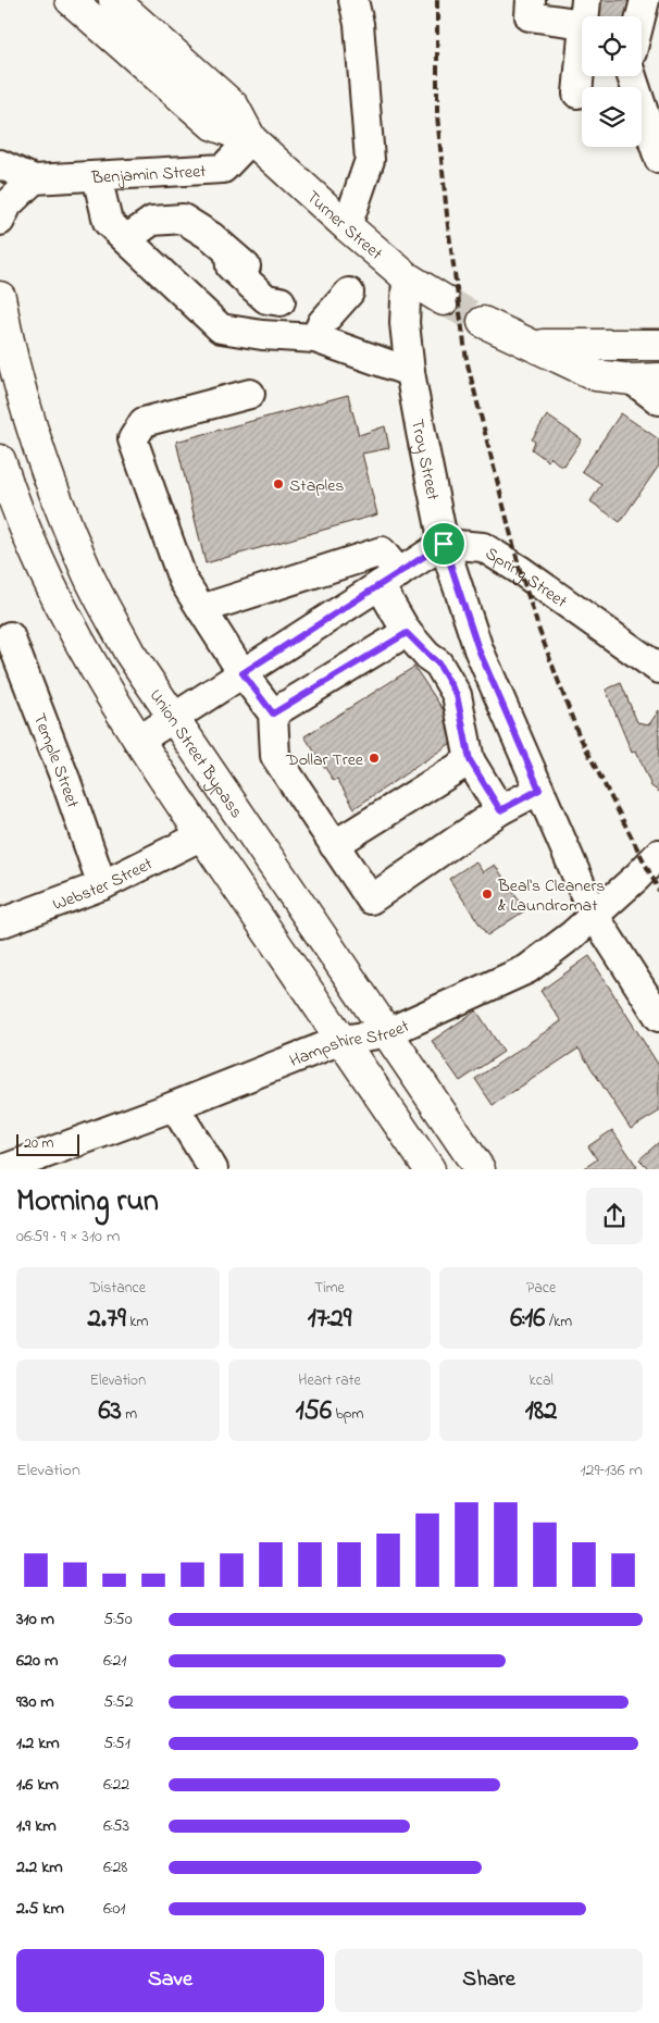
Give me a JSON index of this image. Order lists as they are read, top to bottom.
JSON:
{
  "streets": {
    "highway": ["Turner Street", "Union Street Bypass"],
    "street": [
      "Benjamin Street",
      "Troy Street",
      "Spring Street",
      "Temple Street",
      "Webster Street",
      "Hampshire Street"
    ]
  },
  "crossings": [
    ["Benjamin Street", "Turner Street"],
    ["Turner Street", "Troy Street"],
    ["Troy Street", "Spring Street"],
    ["Troy Street", "Hampshire Street"],
    ["Union Street Bypass", "Hampshire Street"],
    ["Temple Street", "Webster Street"]
  ],
  "places": ["Staples", "Dollar Tree", "Beal's Cleaners & Laundromat"],
  "scale_bar": "20 m",
  "page": {
    "scale": "20 m",
    "heading": ["Morning run", "06:59 · 9 × 310 m"],
    "stats": [
      ["Distance", "2.79 km"],
      ["Time", "17:29"],
      ["Pace", "6:16 /km"],
      ["Elevation", "63 m"],
      ["Heart rate", "156 bpm"],
      ["kcal", "182"]
    ],
    "chart": ["Elevation", "129–136 m"],
    "list": [
      {
        "name": "310 m",
        "note": "5:50"
      },
      {
        "name": "620 m",
        "note": "6:21"
      },
      {
        "name": "930 m",
        "note": "5:52"
      },
      {
        "name": "1.2 km",
        "note": "5:51"
      },
      {
        "name": "1.6 km",
        "note": "6:22"
      },
      {
        "name": "1.9 km",
        "note": "6:53"
      },
      {
        "name": "2.2 km",
        "note": "6:28"
      },
      {
        "name": "2.5 km",
        "note": "6:01"
      }
    ],
    "buttons": ["Save", "Share"]
  }
}
